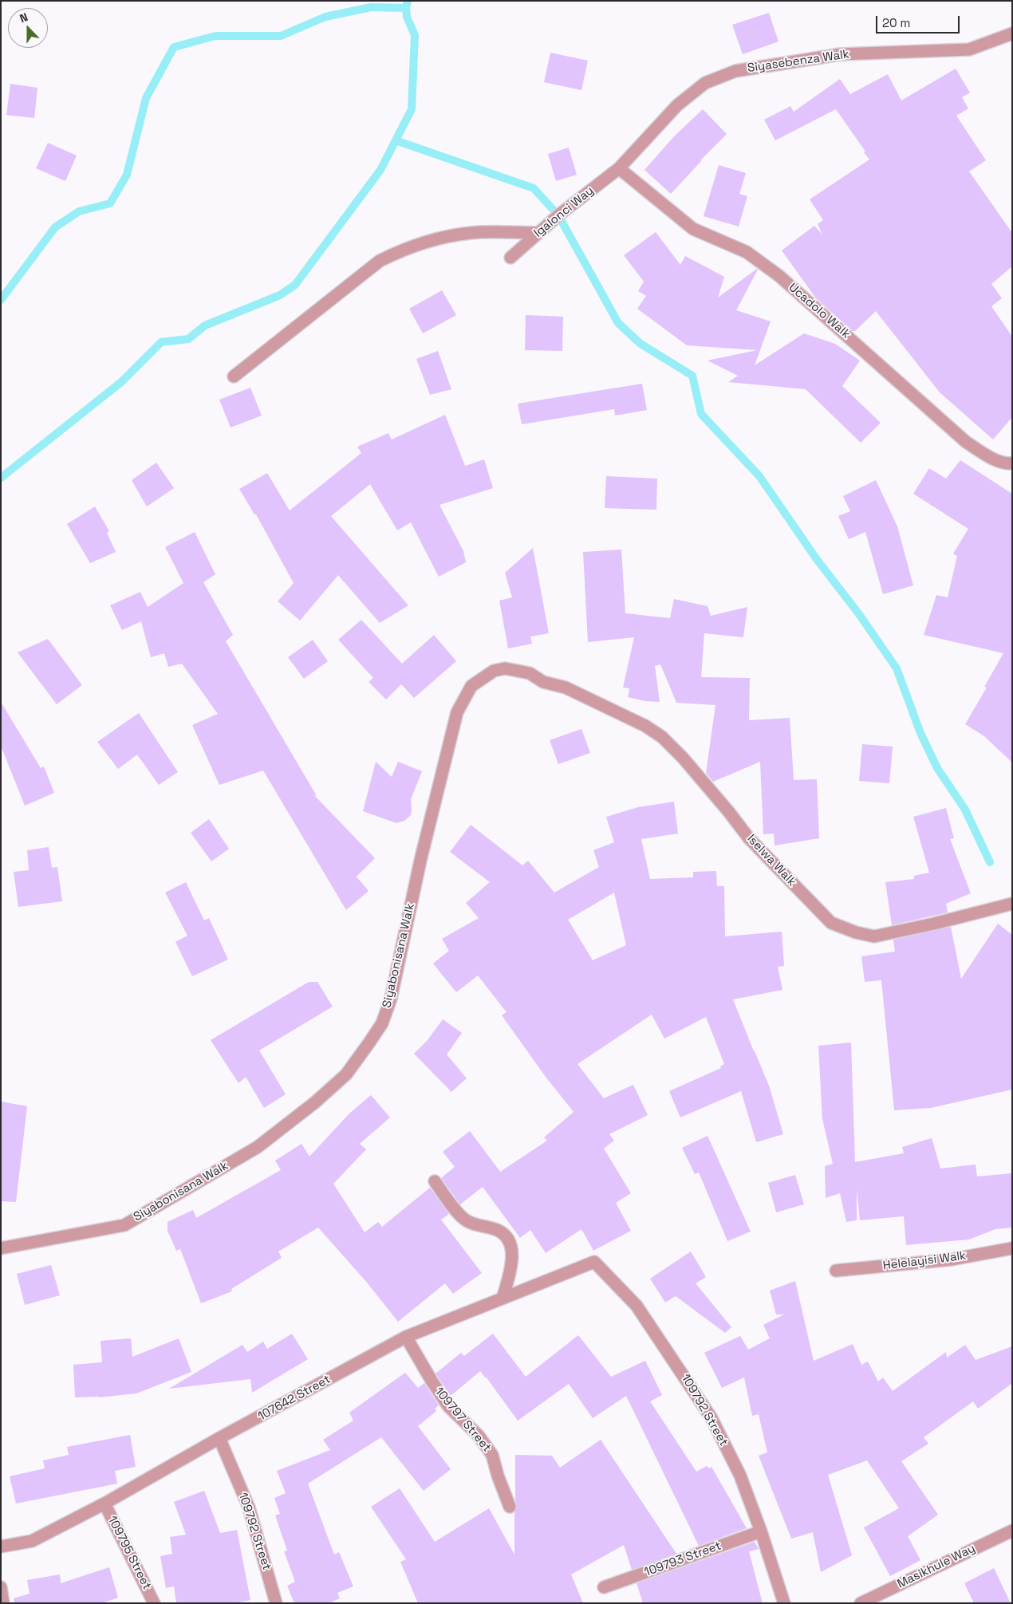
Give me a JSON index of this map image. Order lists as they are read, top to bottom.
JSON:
{
  "streets": {
    "street": [
      "Siyasebenza Walk",
      "Igalonci Way",
      "Ucadolo Walk",
      "Iselwa Walk",
      "Siyabonisana Walk",
      "Helelayisi Walk",
      "107642 Street",
      "109792 Street",
      "109797 Street",
      "109795 Street",
      "109793 Street",
      "Masikhule Way"
    ]
  },
  "crossings": [
    ["Siyasebenza Walk", "Igalonci Way"],
    ["Siyasebenza Walk", "Ucadolo Walk"],
    ["Igalonci Way", "Ucadolo Walk"],
    ["Iselwa Walk", "Siyabonisana Walk"],
    ["107642 Street", "109792 Street"],
    ["107642 Street", "109797 Street"],
    ["107642 Street", "109795 Street"],
    ["109792 Street", "109793 Street"]
  ],
  "scale_bar": "20 m",
  "north": "top"
}
